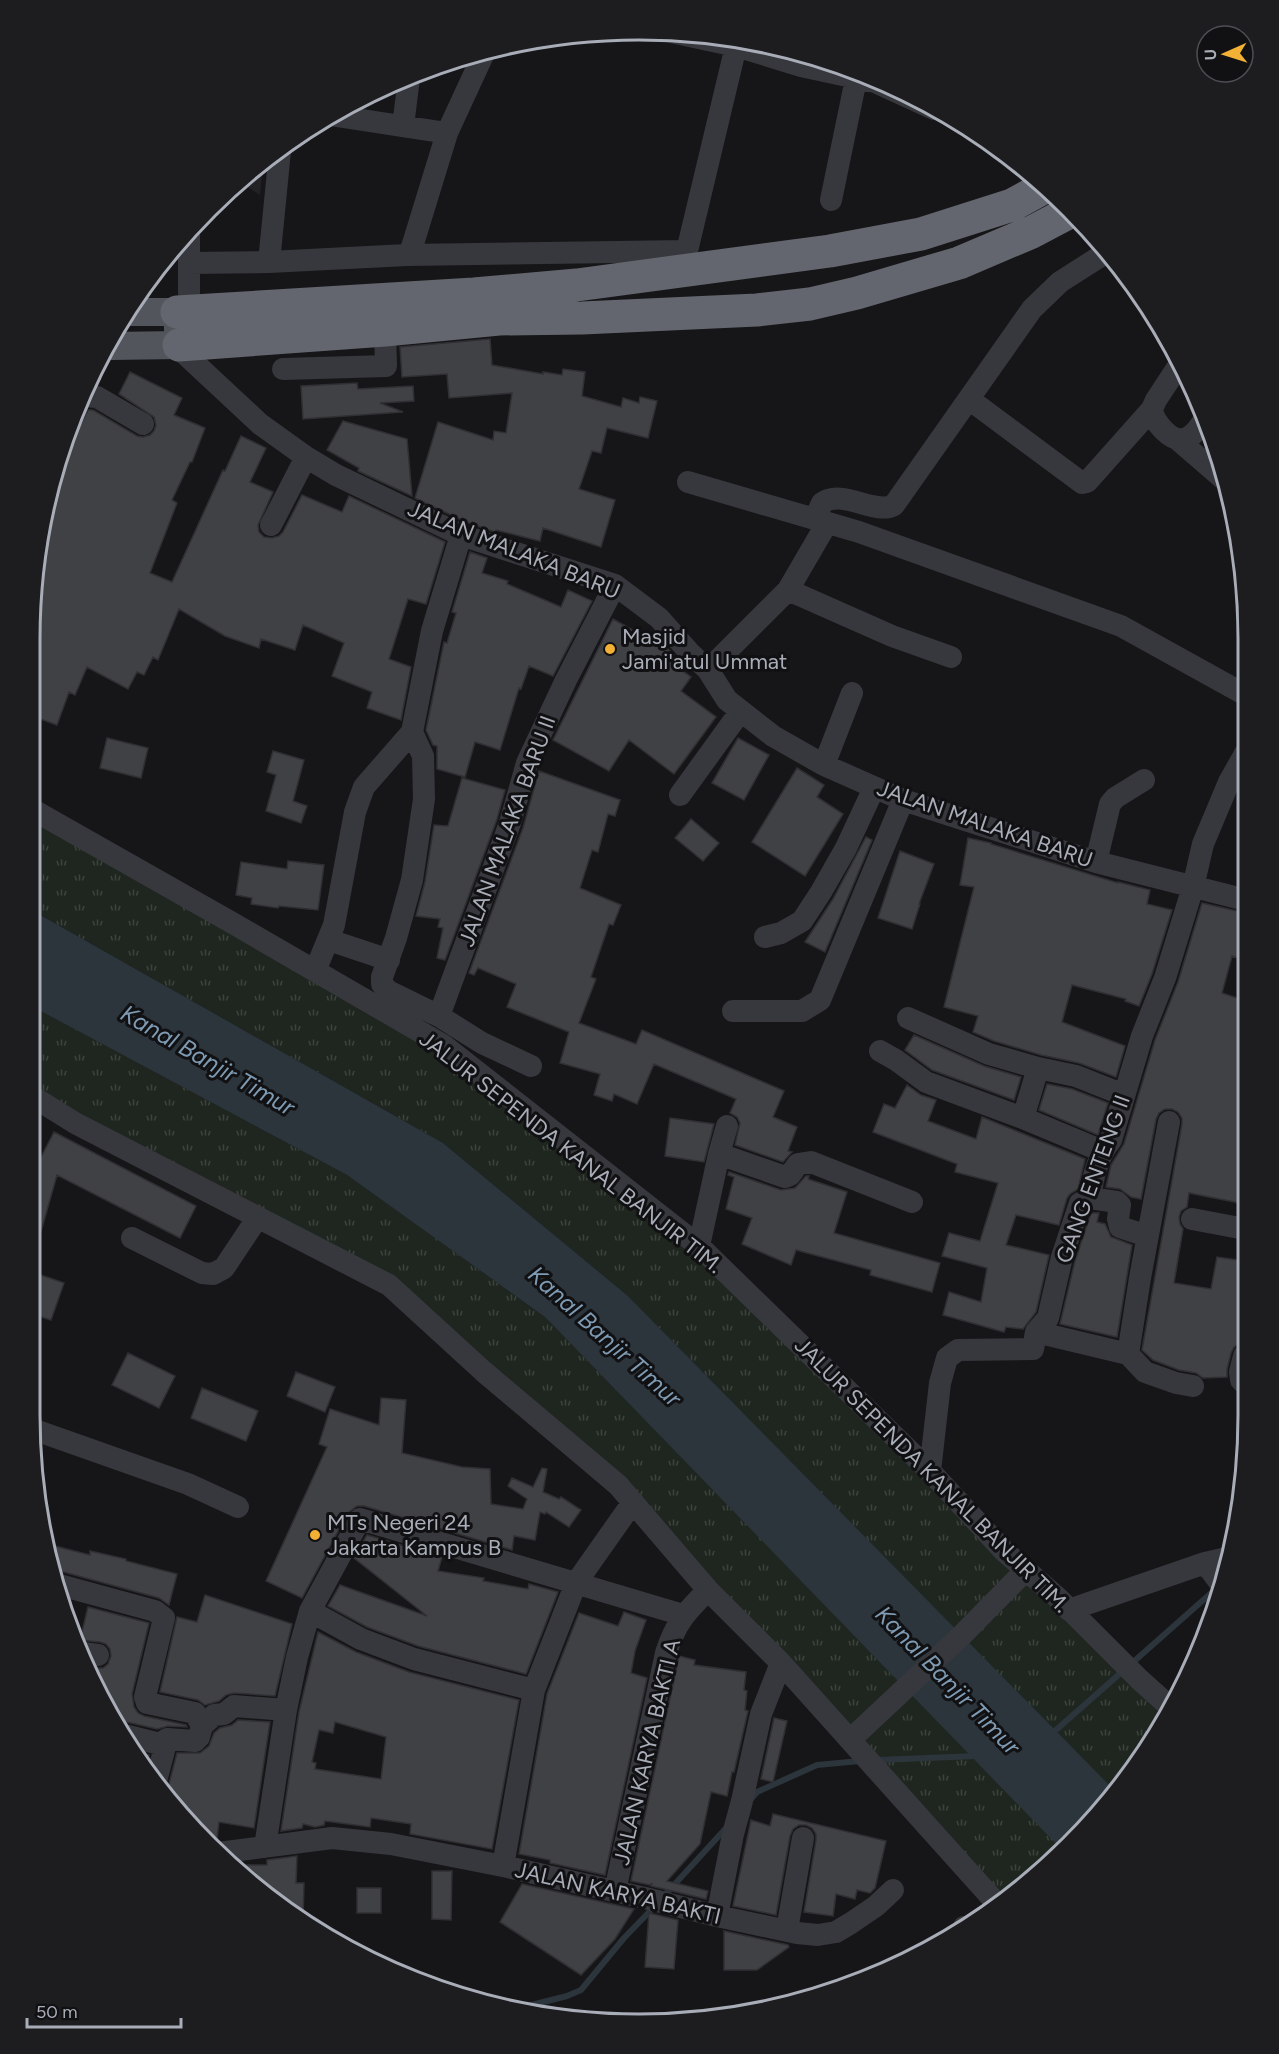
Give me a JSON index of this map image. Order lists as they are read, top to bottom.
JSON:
{
  "streets": {
    "street": [
      "JALAN MALAKA BARU",
      "JALAN MALAKA BARU II",
      "JALUR SEPENDA KANAL BANJIR TIM.",
      "GANG ENTENG II",
      "JALAN KARYA BAKTI A",
      "JALAN KARYA BAKTI"
    ]
  },
  "crossings": [
    ["JALAN MALAKA BARU", "JALAN MALAKA BARU II"],
    ["JALAN MALAKA BARU", "GANG ENTENG II"],
    ["JALUR SEPENDA KANAL BANJIR TIM.", "GANG ENTENG II"],
    ["JALAN KARYA BAKTI A", "JALAN KARYA BAKTI"]
  ],
  "water": ["Kanal Banjir Timur"],
  "places": ["Masjid Jami'atul Ummat", "MTs Negeri 24 Jakarta Kampus B"],
  "scale_bar": "50 m",
  "north": "left"
}
